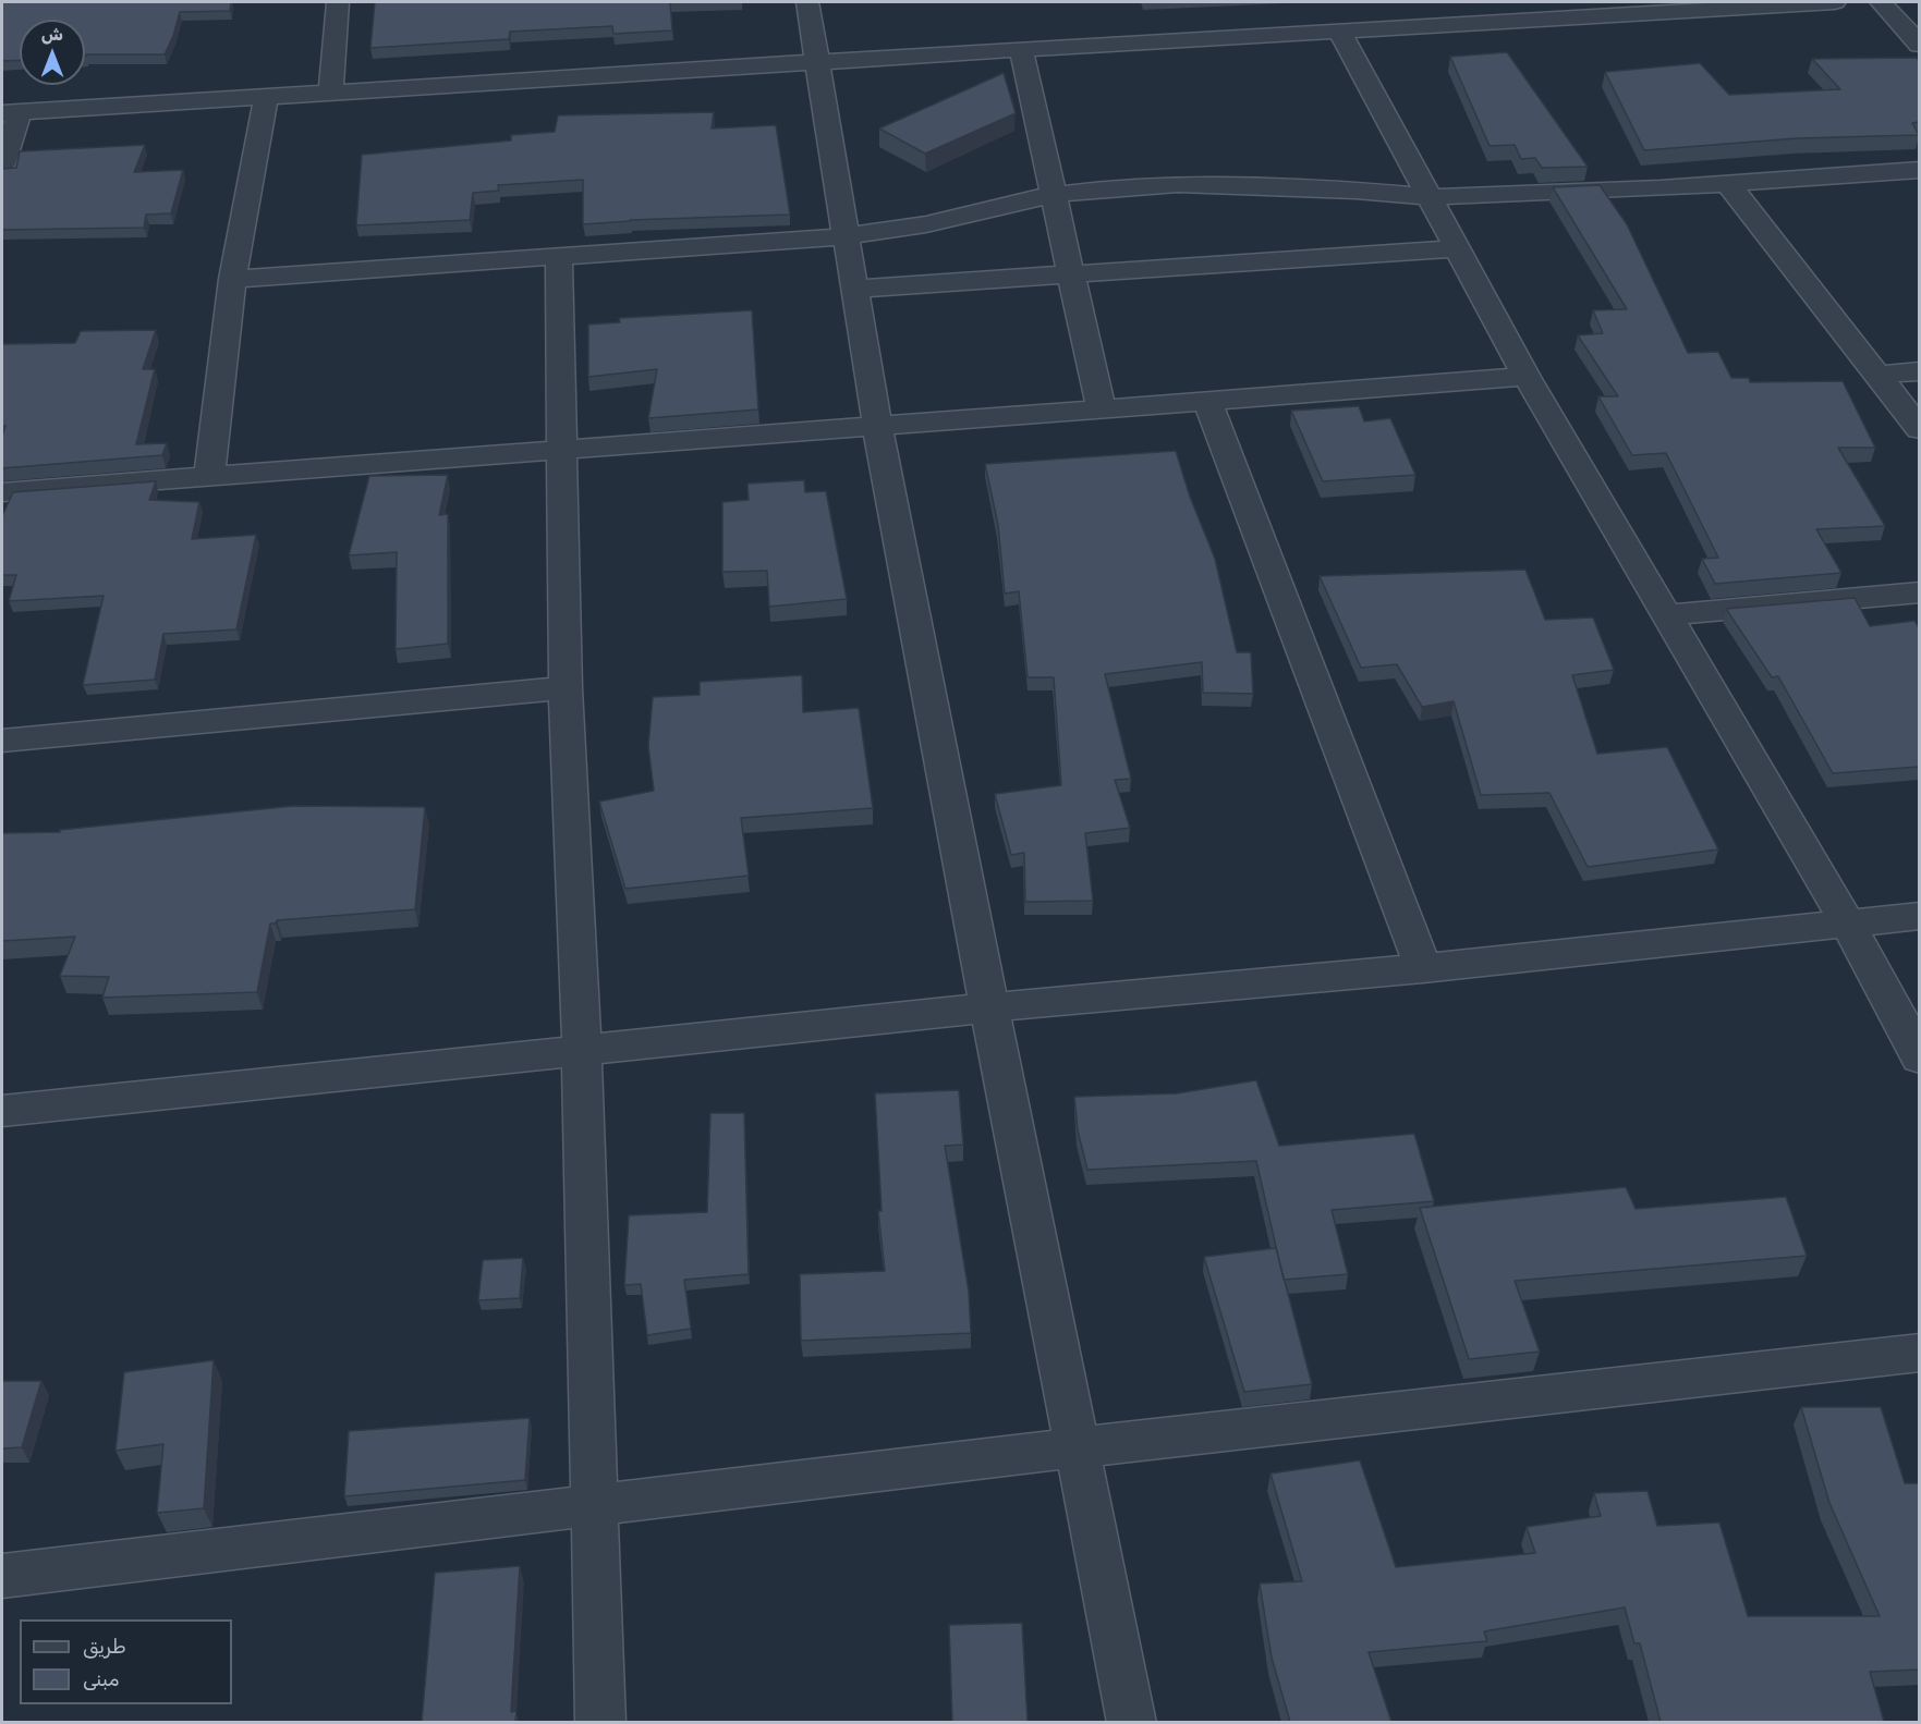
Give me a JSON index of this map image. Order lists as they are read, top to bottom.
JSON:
{
  "legend": ["طريق", "مبنى"],
  "north": "top"
}
